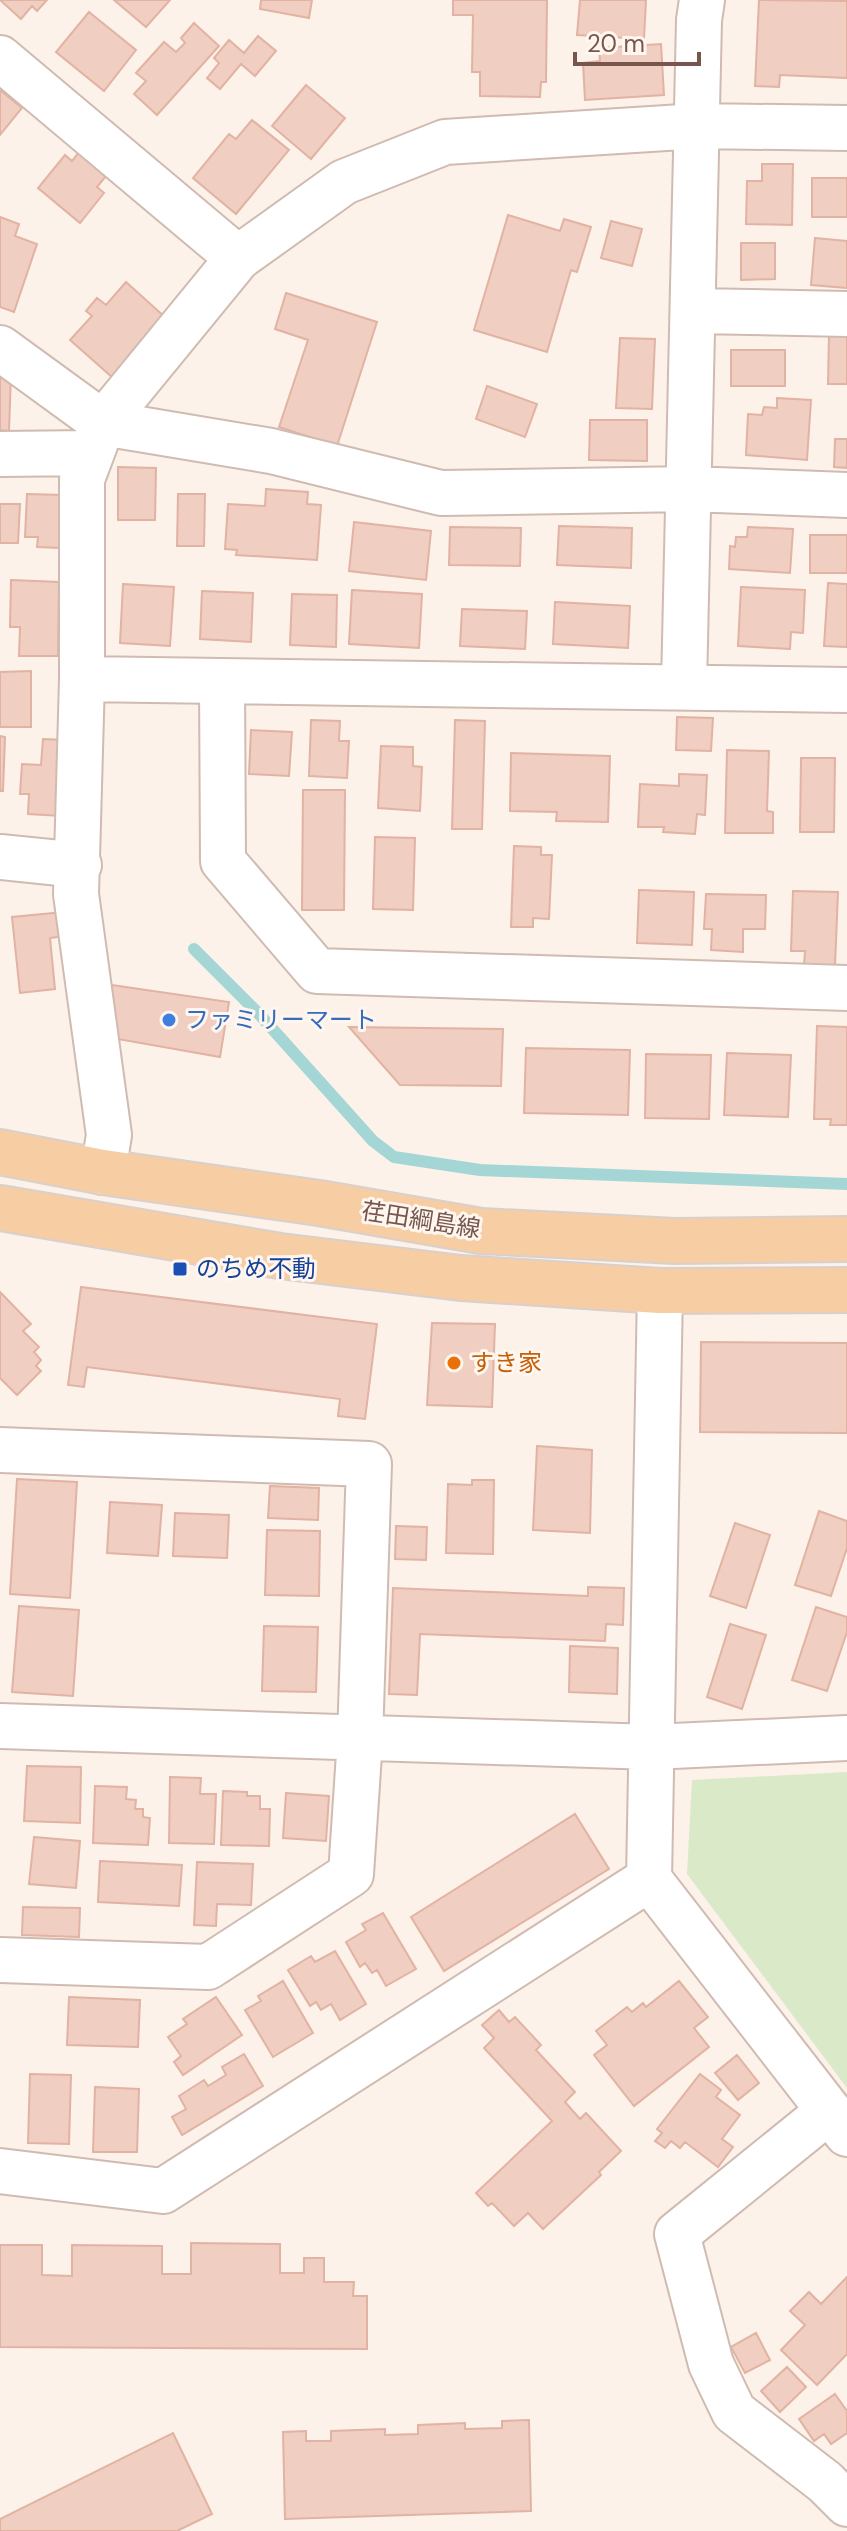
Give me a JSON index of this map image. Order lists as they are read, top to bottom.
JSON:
{
  "streets": {
    "main road": ["荏田綱島線"]
  },
  "places": {
    "other": ["ファミリーマート", "すき家"],
    "transit": ["のちめ不動"]
  },
  "scale_bar": "20 m"
}
